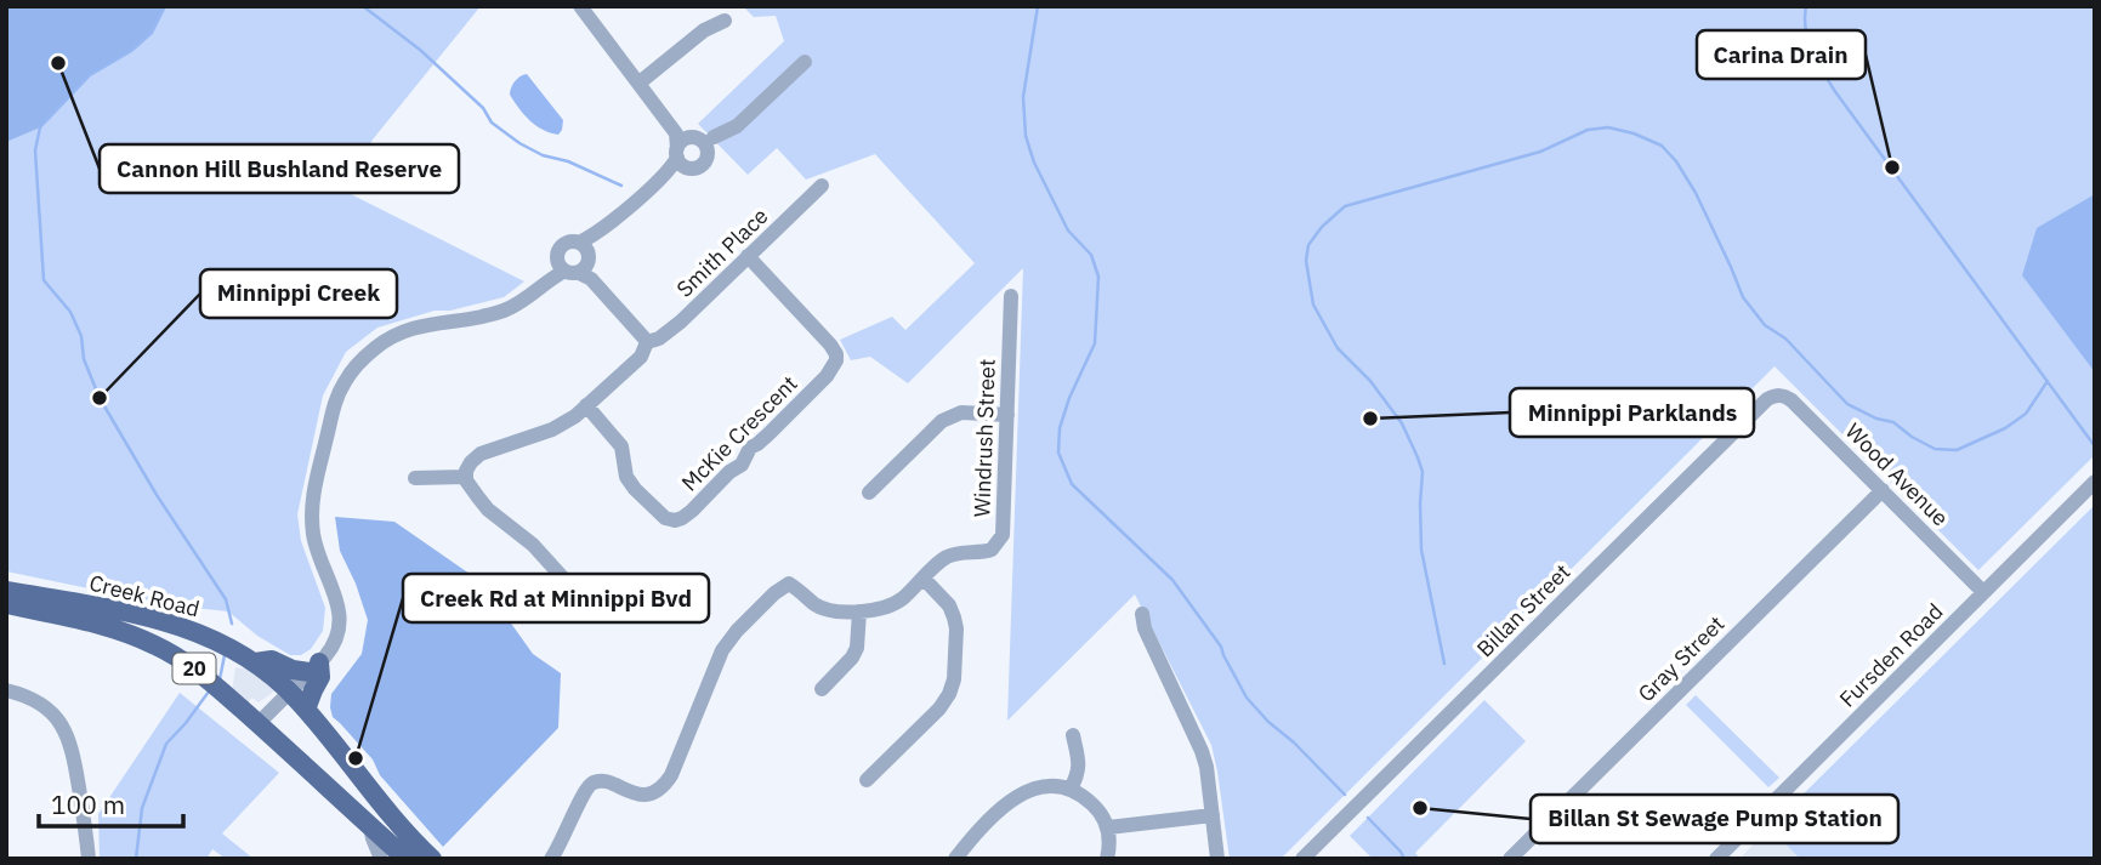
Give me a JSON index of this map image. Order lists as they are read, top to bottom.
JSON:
{
  "streets": {
    "main road": ["Creek Road", "20"],
    "street": [
      "Smith Place",
      "McKie Crescent",
      "Windrush Street",
      "Wood Avenue",
      "Billan Street",
      "Fursden Road",
      "Gray Street"
    ]
  },
  "crossings": [
    ["Smith Place", "McKie Crescent"],
    ["Wood Avenue", "Billan Street"],
    ["Wood Avenue", "Fursden Road"],
    ["Wood Avenue", "Gray Street"]
  ],
  "places": [
    "Cannon Hill Bushland Reserve",
    "Carina Drain",
    "Minnippi Creek",
    "Minnippi Parklands",
    "Creek Rd at Minnippi Bvd",
    "Billan St Sewage Pump Station"
  ],
  "scale_bar": "100 m"
}
